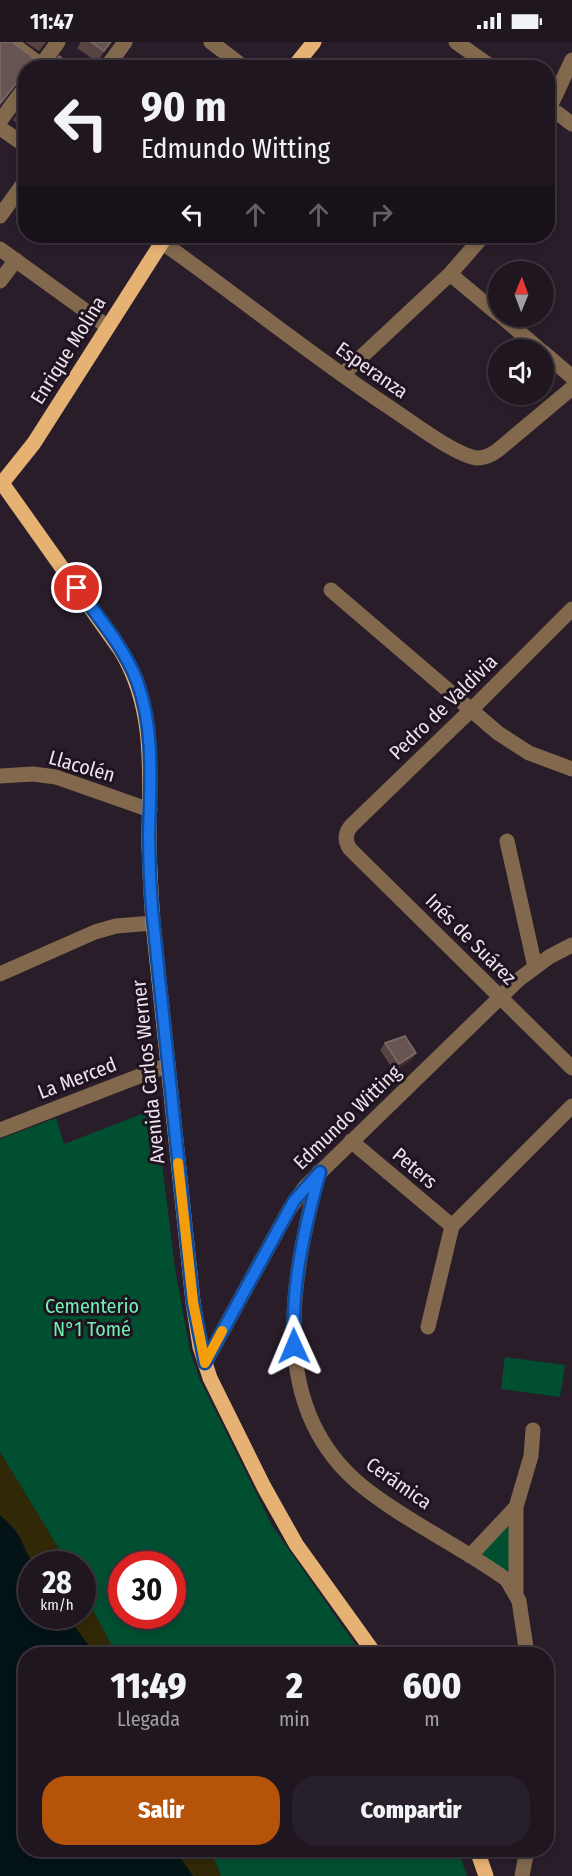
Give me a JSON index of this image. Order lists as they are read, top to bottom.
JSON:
{
  "streets": {
    "main road": ["Enrique Molina", "Avenida Carlos Werner"],
    "street": [
      "Esperanza",
      "Pedro de Valdivia",
      "Llacolén",
      "Inés de Suárez",
      "La Merced",
      "Edmundo Witting",
      "Peters",
      "Cerámica"
    ]
  },
  "crossings": [
    ["Enrique Molina", "Avenida Carlos Werner"],
    ["Pedro de Valdivia", "Inés de Suárez"],
    ["Llacolén", "Avenida Carlos Werner"],
    ["Inés de Suárez", "Edmundo Witting"],
    ["Avenida Carlos Werner", "La Merced"],
    ["Avenida Carlos Werner", "Edmundo Witting"],
    ["Edmundo Witting", "Peters"],
    ["Edmundo Witting", "Cerámica"]
  ],
  "parks": ["Cementerio N°1 Tomé"],
  "north": "top",
  "page": {
    "status": "11:47",
    "turn": ["90 m", "Edmundo Witting"],
    "speed": "28 km/h",
    "limit": "30",
    "eta": [
      "11:49",
      "Llegada",
      "2",
      "min",
      "600",
      "m"
    ],
    "buttons": ["Salir", "Compartir"]
  }
}
